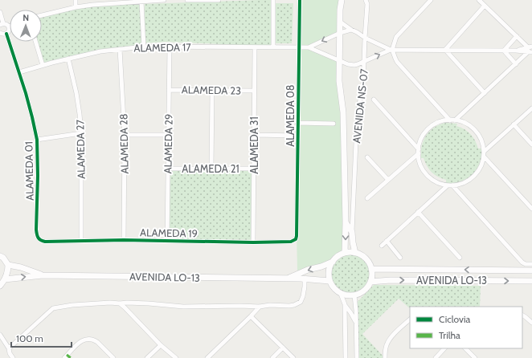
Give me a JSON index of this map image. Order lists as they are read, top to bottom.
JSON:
{
  "streets": {
    "street": [
      "ALAMEDA 17",
      "ALAMEDA 23",
      "AVENIDA NS-07",
      "ALAMEDA 08",
      "ALAMEDA 28",
      "ALAMEDA 29",
      "ALAMEDA 31",
      "ALAMEDA 27",
      "ALAMEDA 21",
      "ALAMEDA 01",
      "ALAMEDA 19",
      "AVENIDA LO-13"
    ]
  },
  "crossings": [
    ["ALAMEDA 17", "ALAMEDA 08"],
    ["ALAMEDA 17", "ALAMEDA 28"],
    ["ALAMEDA 17", "ALAMEDA 29"],
    ["ALAMEDA 17", "ALAMEDA 31"],
    ["ALAMEDA 17", "ALAMEDA 27"],
    ["ALAMEDA 17", "ALAMEDA 01"],
    ["ALAMEDA 23", "ALAMEDA 29"],
    ["ALAMEDA 23", "ALAMEDA 31"],
    ["AVENIDA NS-07", "AVENIDA LO-13"],
    ["ALAMEDA 08", "ALAMEDA 19"],
    ["ALAMEDA 28", "ALAMEDA 19"],
    ["ALAMEDA 29", "ALAMEDA 21"],
    ["ALAMEDA 29", "ALAMEDA 19"],
    ["ALAMEDA 31", "ALAMEDA 21"],
    ["ALAMEDA 31", "ALAMEDA 19"],
    ["ALAMEDA 27", "ALAMEDA 19"],
    ["ALAMEDA 01", "ALAMEDA 19"]
  ],
  "legend": ["Ciclovia", "Trilha"],
  "scale_bar": "100 m",
  "north": "top"
}
